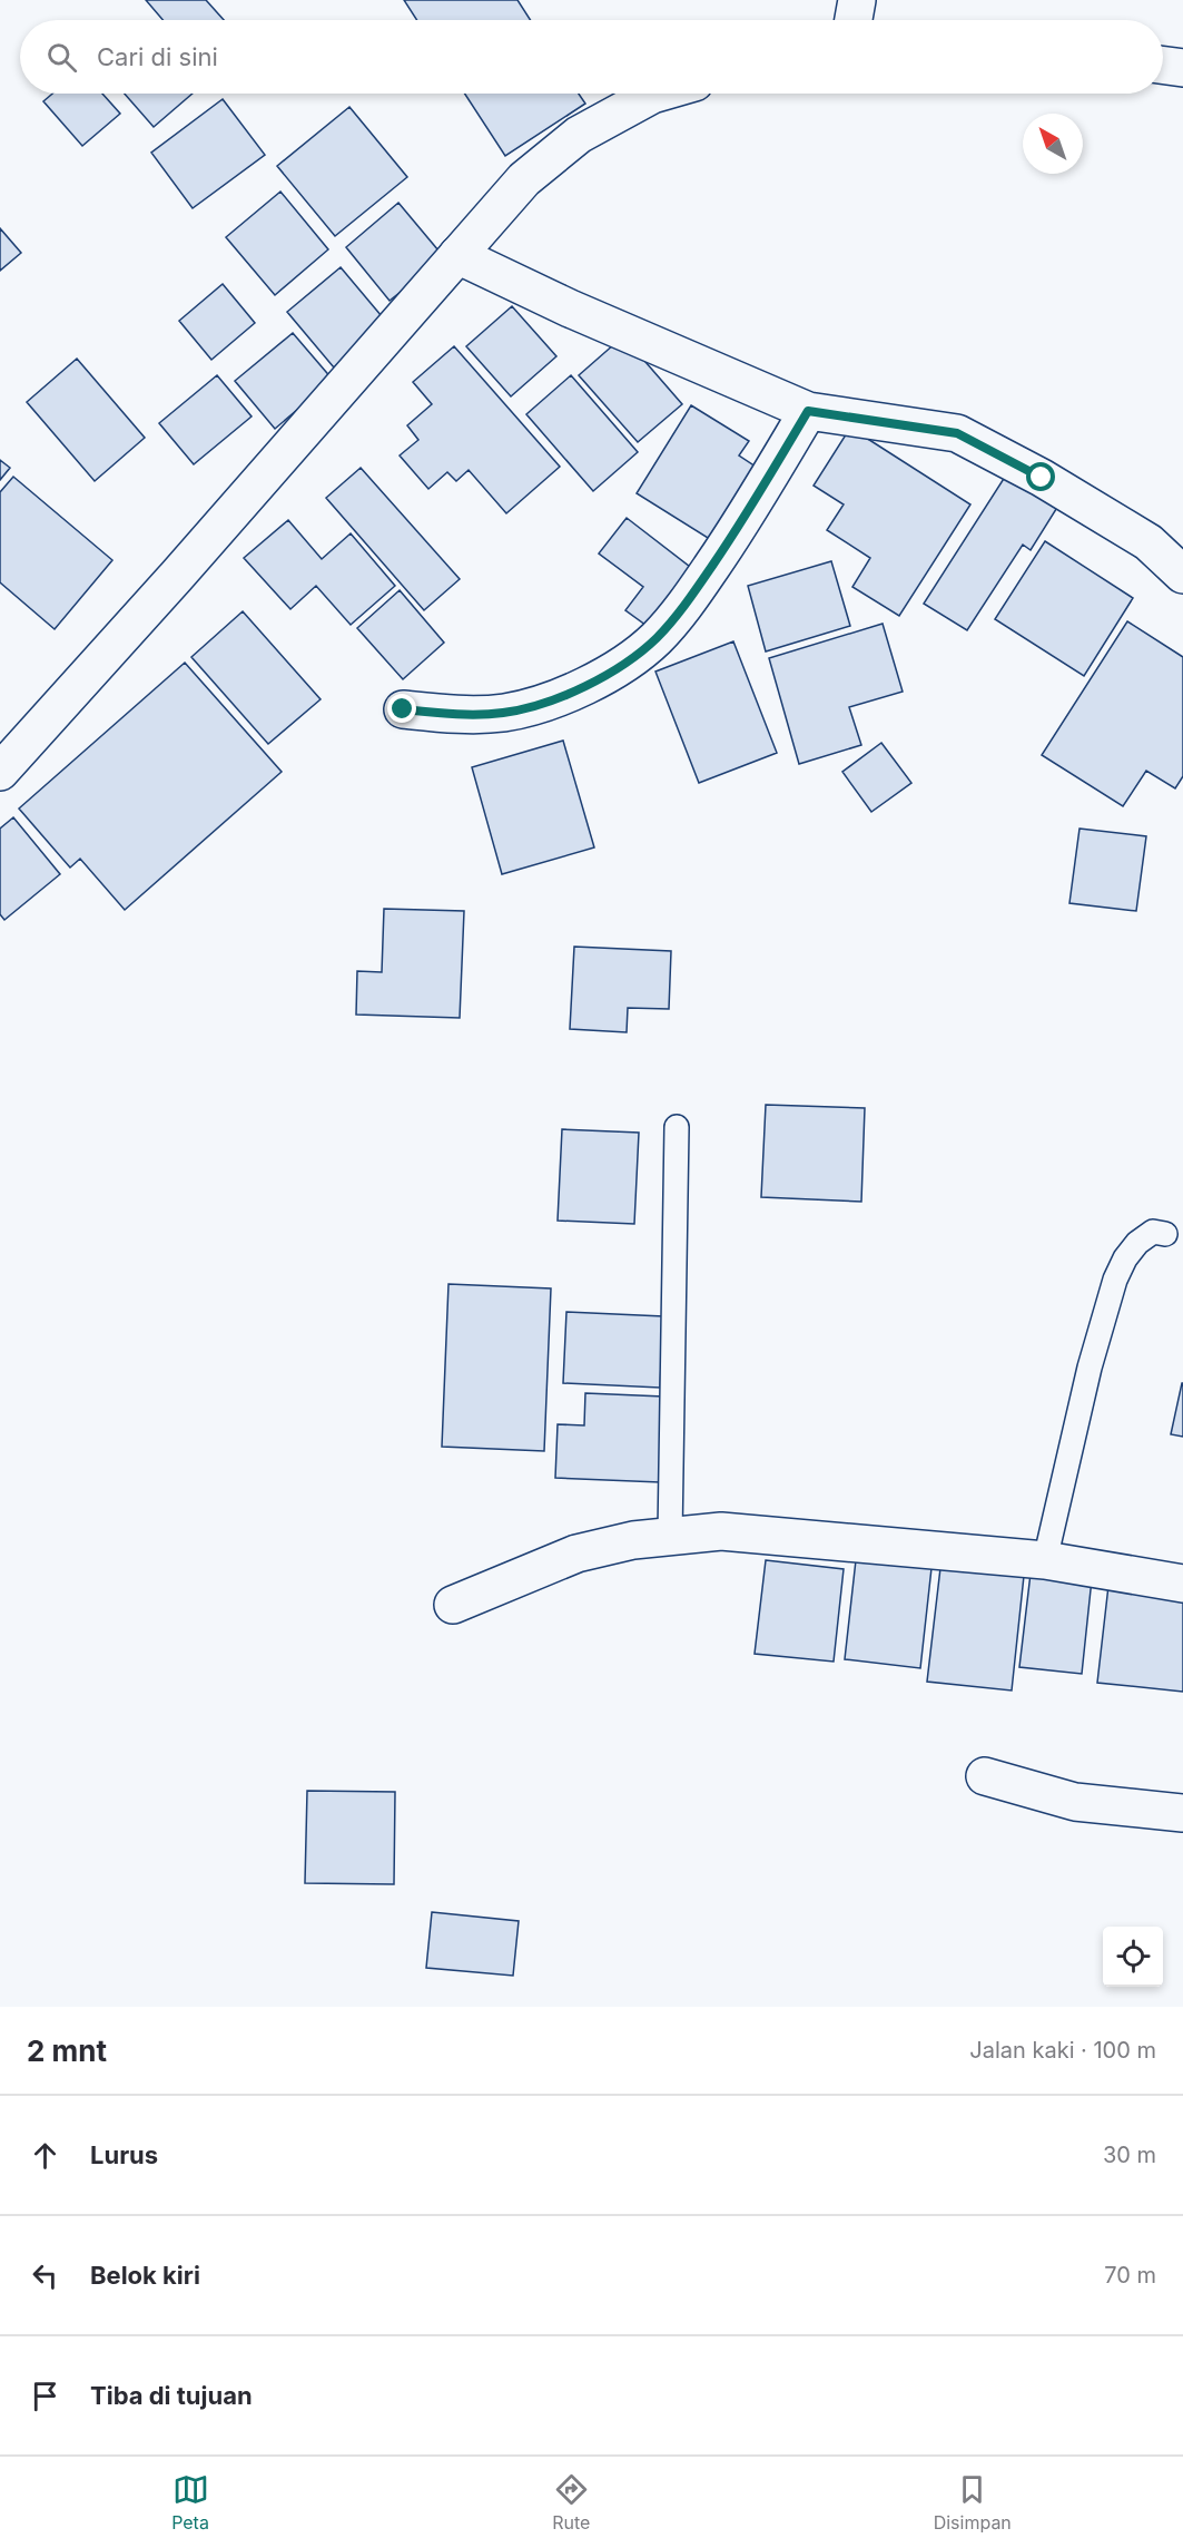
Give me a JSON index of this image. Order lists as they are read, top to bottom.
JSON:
{
  "north": "top left",
  "page": {
    "search": "Cari di sini",
    "heading": ["2 mnt", "Jalan kaki · 100 m"],
    "list": [
      ["Lurus", "30 m"],
      ["Belok kiri", "70 m"],
      "Tiba di tujuan"
    ],
    "nav": ["Peta", "Rute", "Disimpan"]
  }
}
